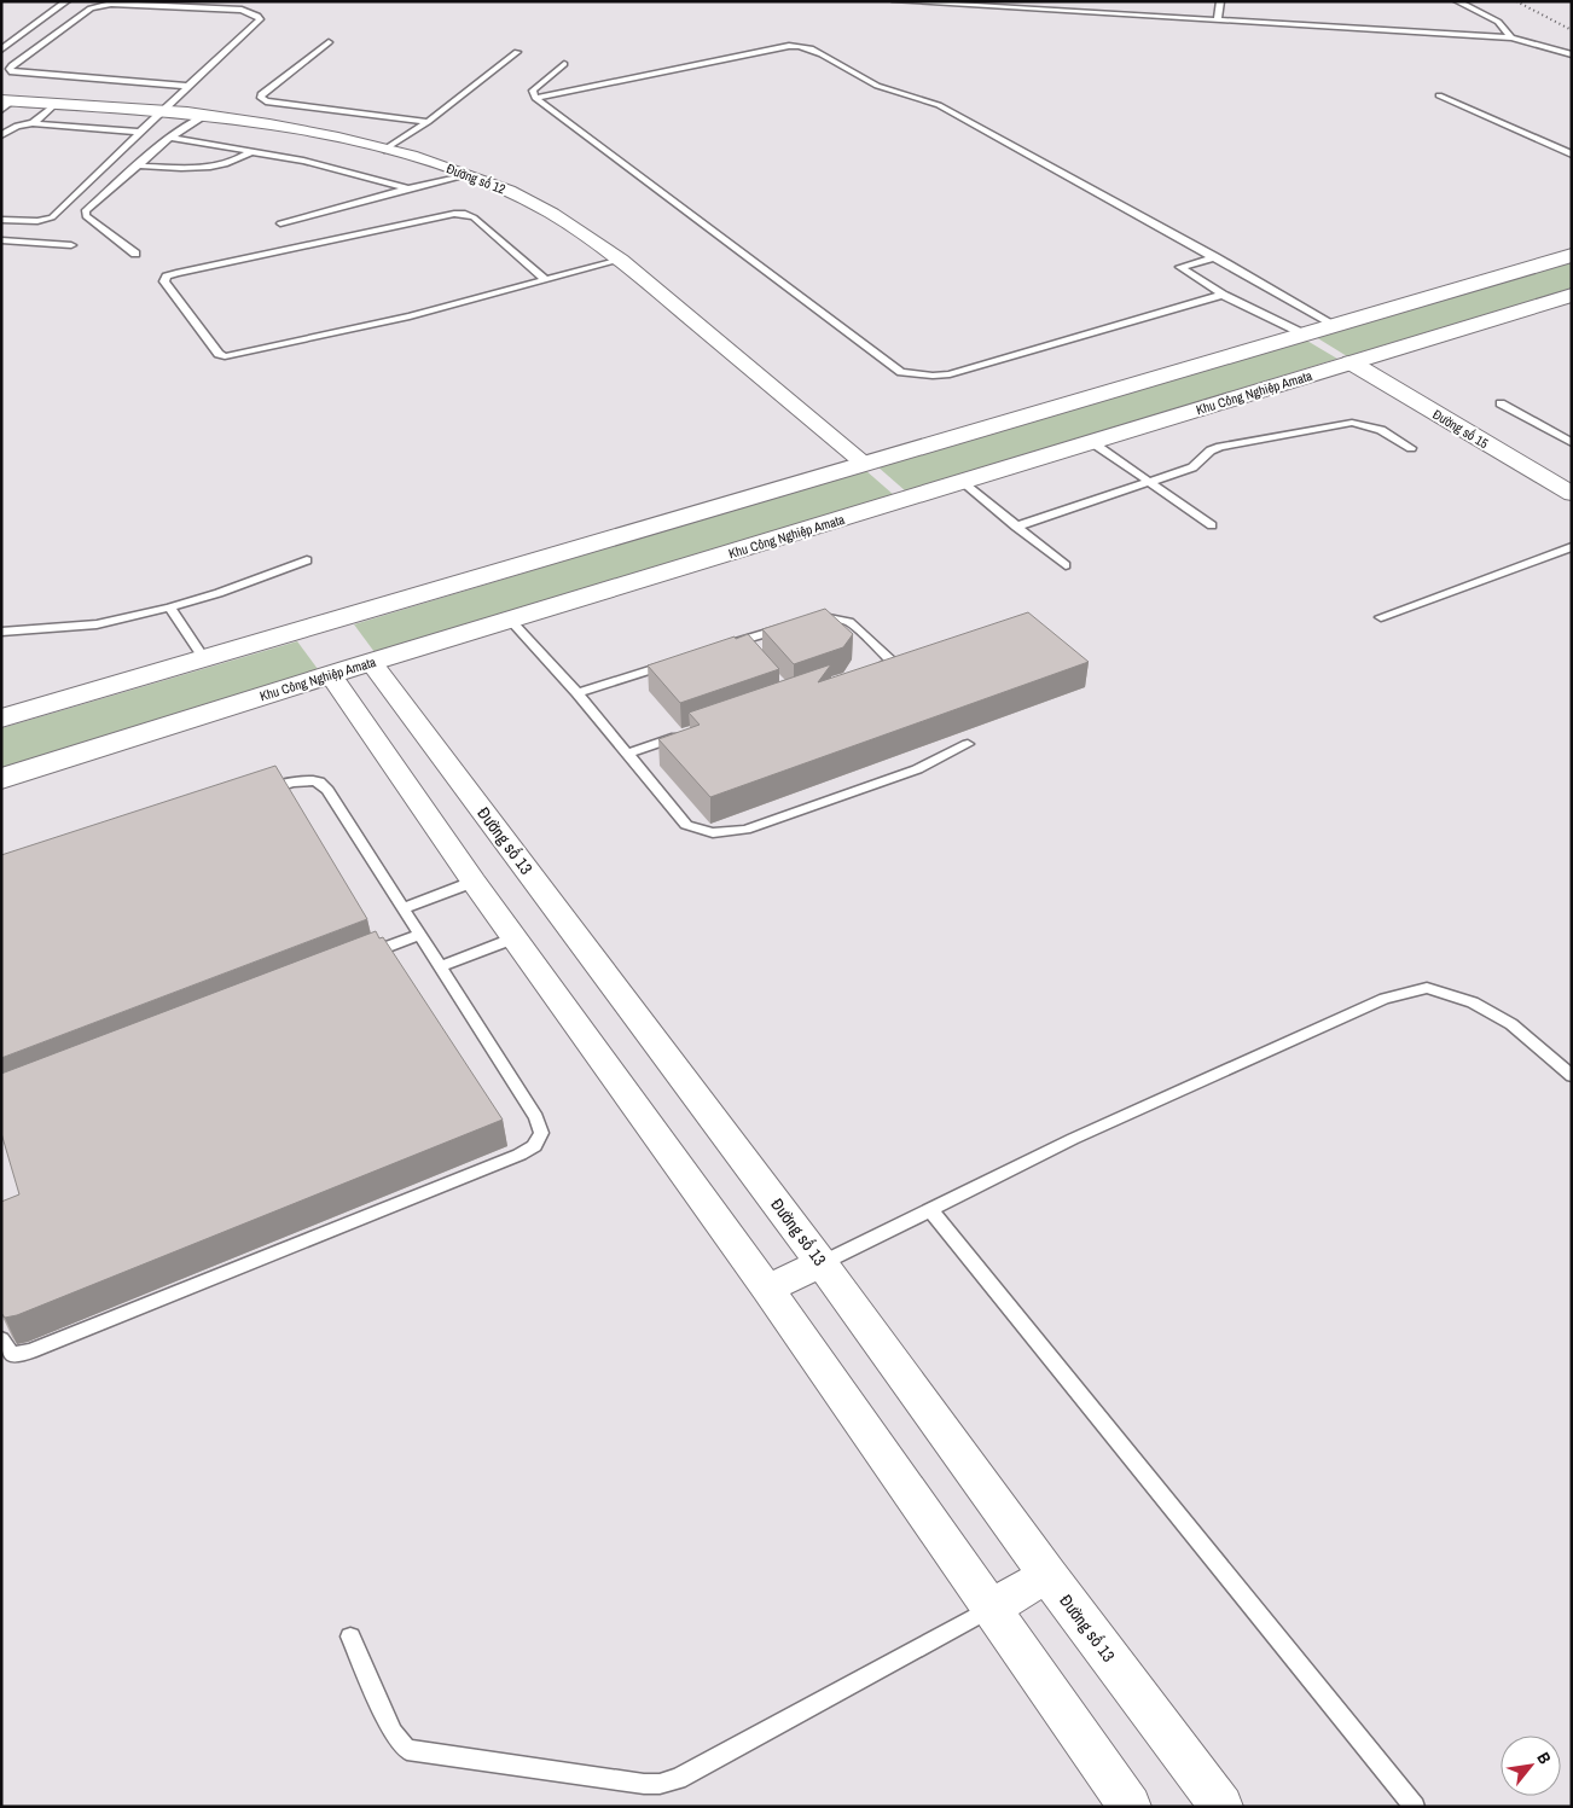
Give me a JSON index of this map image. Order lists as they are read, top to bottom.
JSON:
{
  "streets": {
    "street": [
      "Đường số 12",
      "Khu Công Nghiệp Amata",
      "Đường số 15",
      "Đường số 13"
    ]
  },
  "crossings": [
    ["Khu Công Nghiệp Amata", "Đường số 15"],
    ["Khu Công Nghiệp Amata", "Đường số 13"]
  ],
  "north": "top right"
}
